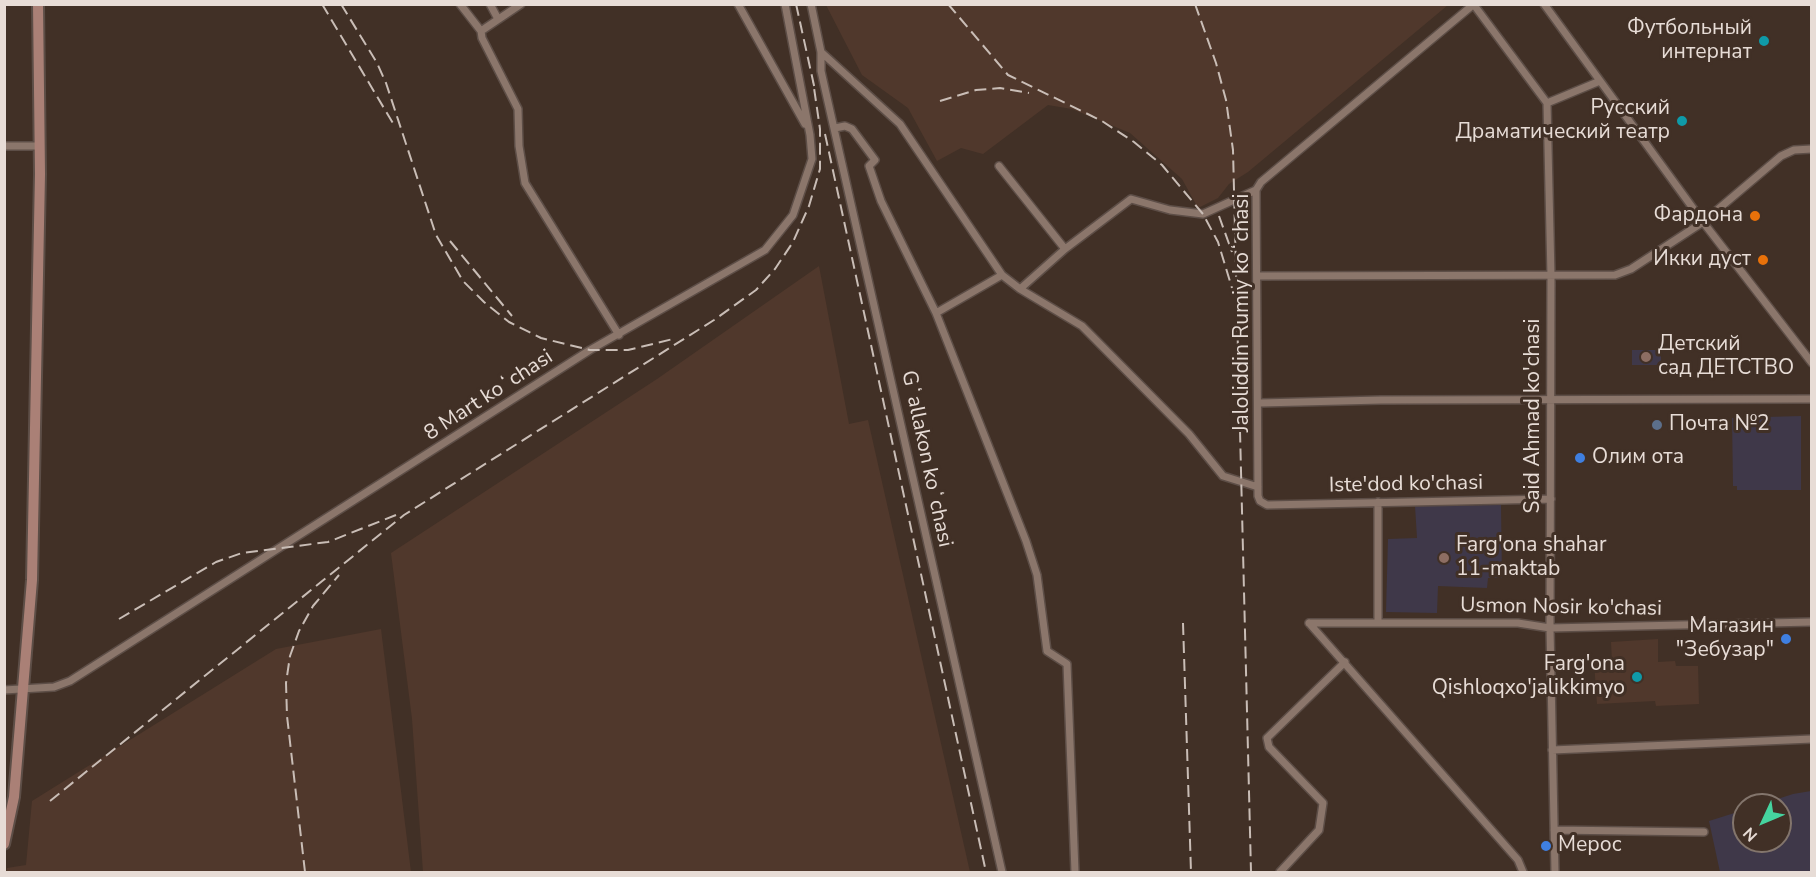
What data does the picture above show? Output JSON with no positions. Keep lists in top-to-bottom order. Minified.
{"streets":{"street":["Jaloliddin Rumiy koʻchasi","8 Mart koʻchasi","Said Ahmad ko'chasi","Gʻallakon koʻchasi","Iste'dod ko'chasi","Usmon Nosir ko'chasi"]},"crossings":[["Jaloliddin Rumiy koʻchasi","Iste'dod ko'chasi"],["Said Ahmad ko'chasi","Iste'dod ko'chasi"],["Said Ahmad ko'chasi","Usmon Nosir ko'chasi"]],"places":["Футбольный интернат","Русский Драматический театр","Фардона","Икки дуст","Детский сад ДЕТСТВО","Почта №2","Олим ота","Farg'ona shahar 11-maktab","Магазин \"Зебузар\"","Farg'ona Qishloqxo'jalikkimyo","Мерос"],"north":"bottom left"}
